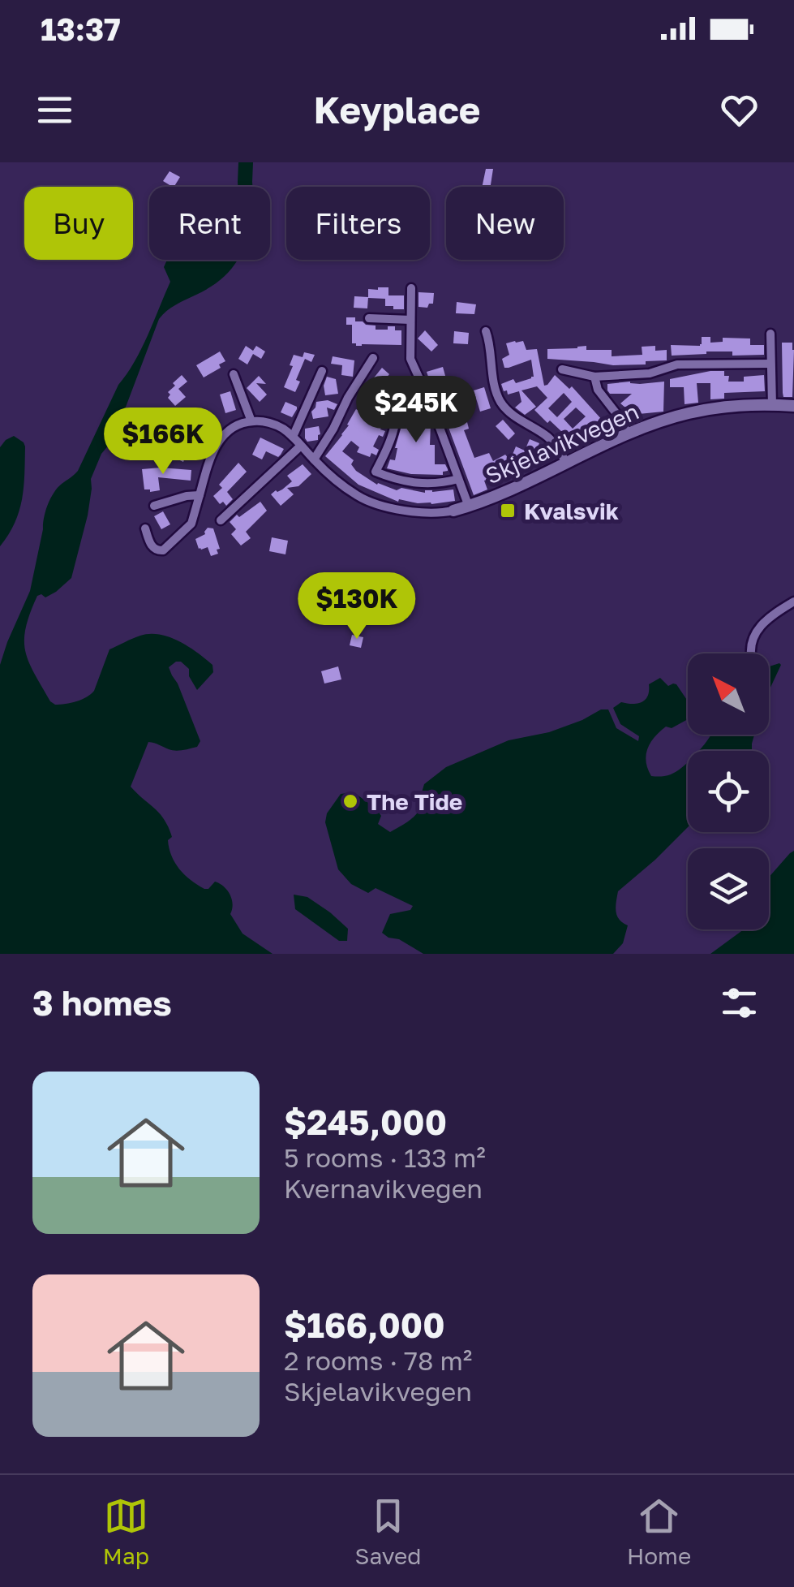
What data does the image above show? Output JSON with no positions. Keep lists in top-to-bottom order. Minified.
{"streets":{"main road":["Skjelavikvegen"]},"places":{"transit":["Kvalsvik"],"other":["The Tide"]},"north":"top left","page":{"status":"13:37","header":"Keyplace","chip":["Buy","Rent","Filters","New"],"price":["$245K","$166K","$130K"],"heading":"3 homes","list":[{"name":"$245,000","note":"5 rooms · 133 m² · Kvernavikvegen"},{"name":"$166,000","note":"2 rooms · 78 m² · Skjelavikvegen"}],"tabs":["Map","Saved","Home"]}}
